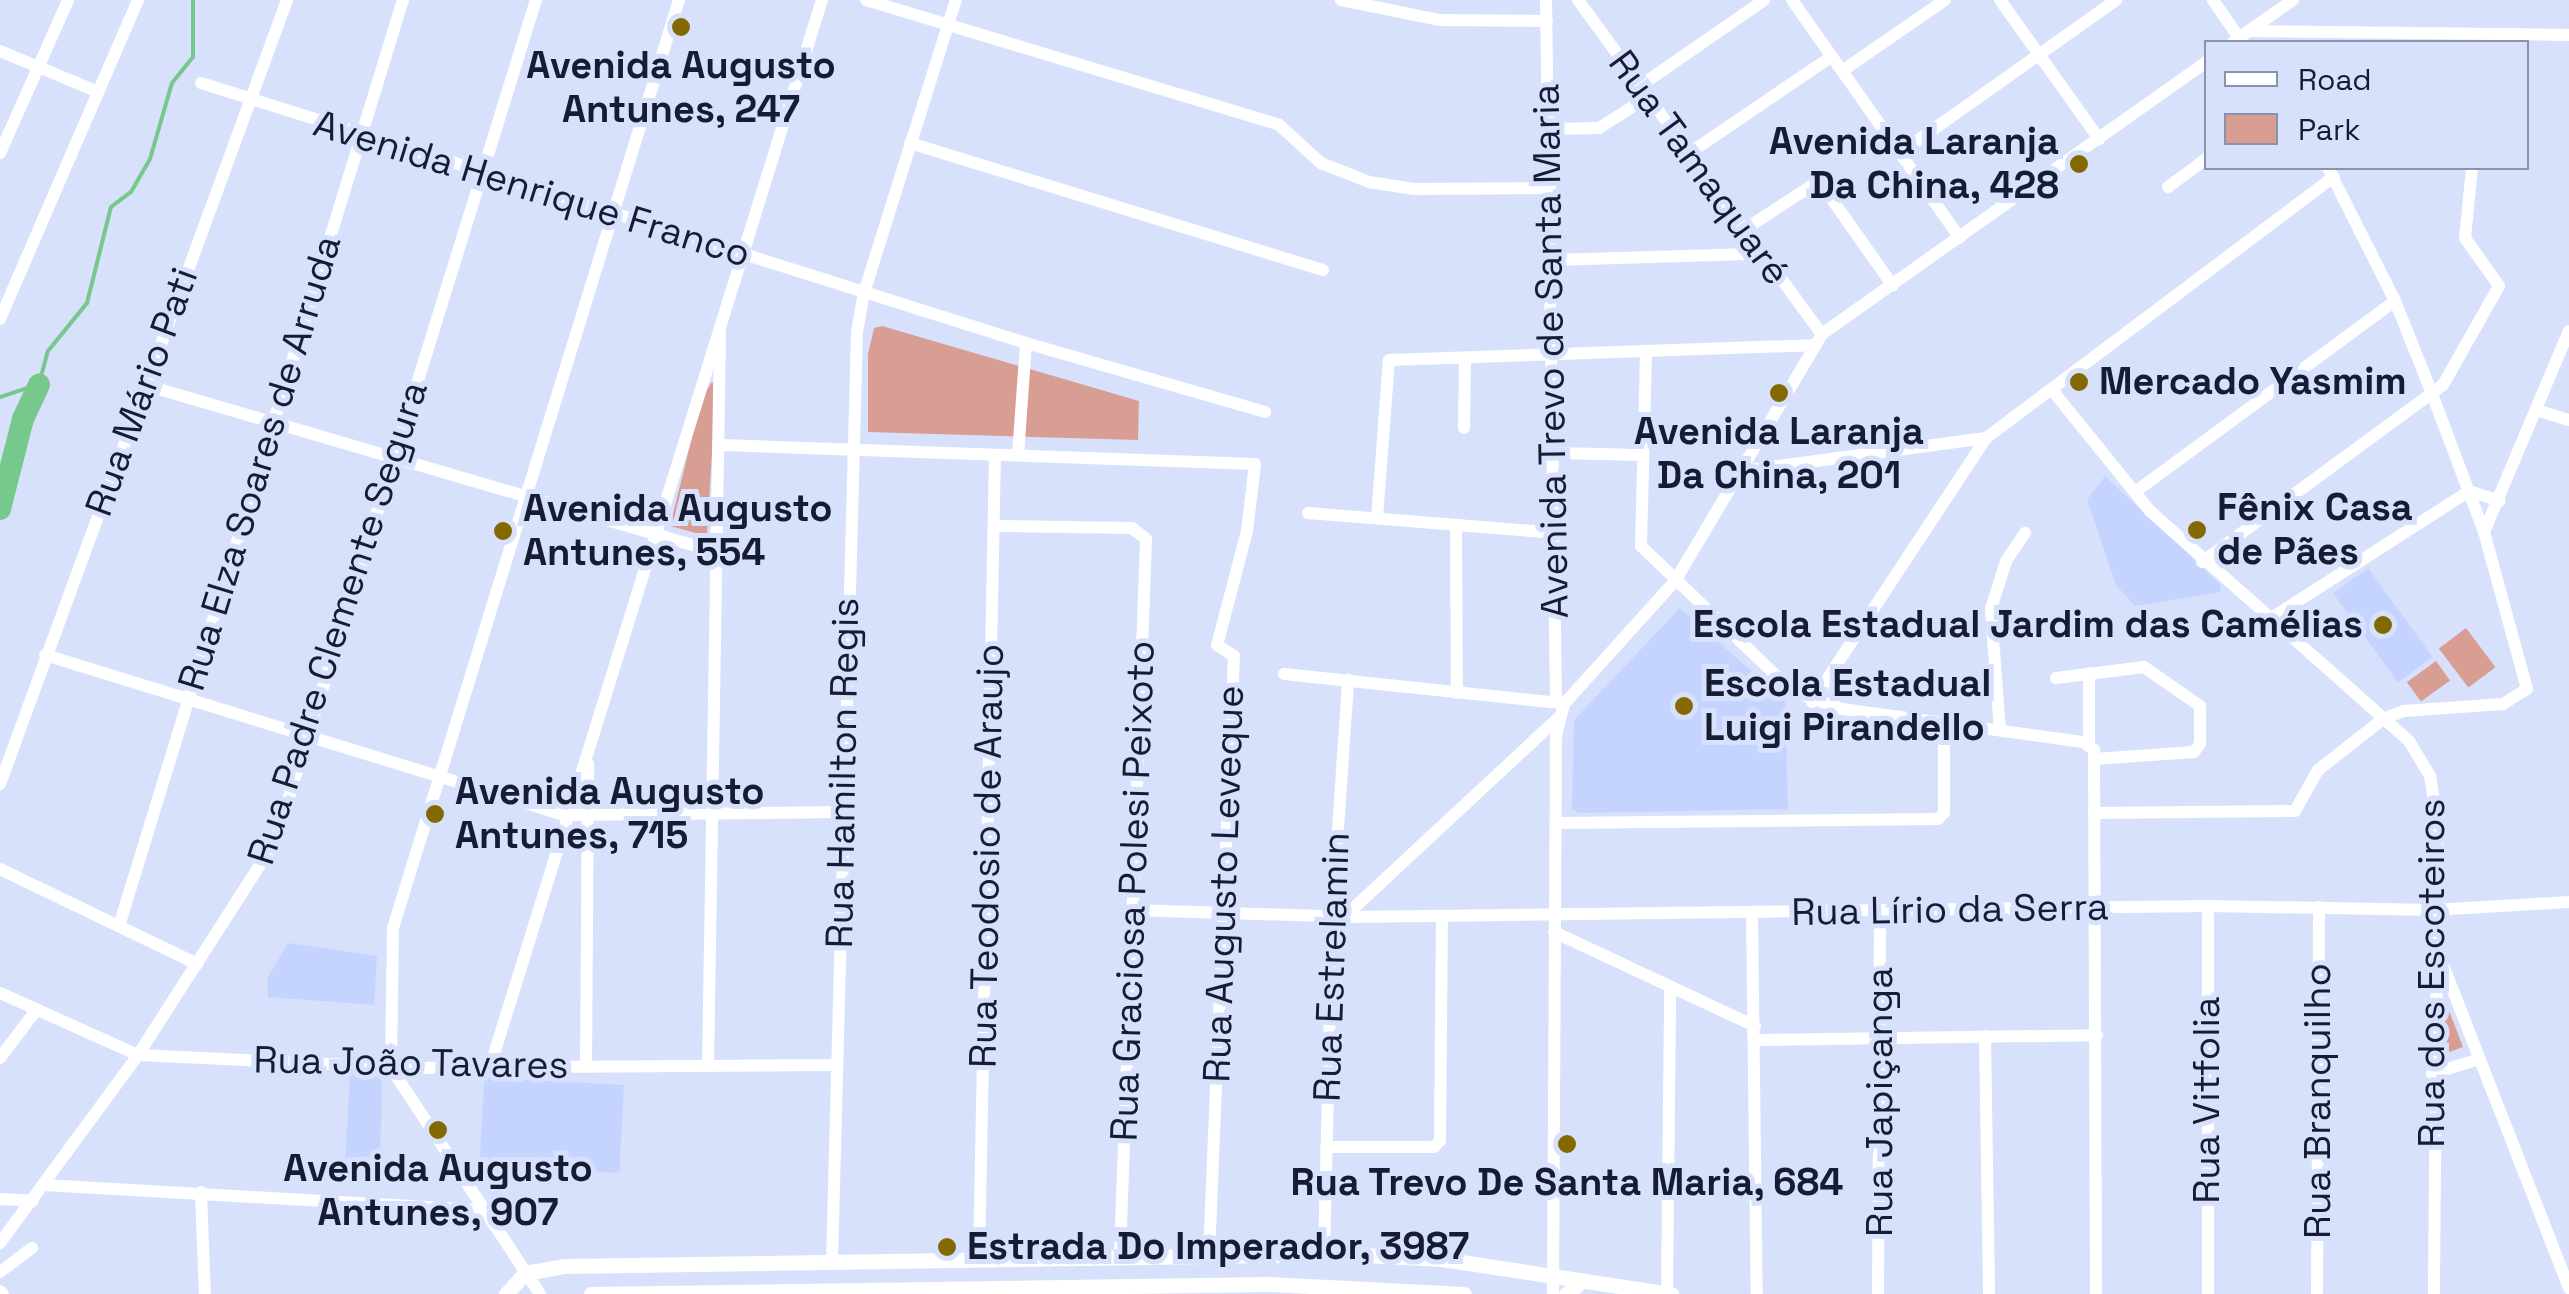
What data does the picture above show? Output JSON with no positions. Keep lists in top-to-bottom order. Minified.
{"streets":{"street":["Rua Tamaquaré","Avenida Henrique Franco","Avenida Trevo de Santa Maria","Rua Mário Pati","Rua Elza Soares de Arruda","Rua Padre Clemente Segura","Rua Hamilton Regis","Rua Teodosio de Araujo","Rua Augusto Leveque","Rua Graciosa Polesi Peixoto","Rua Lírio da Serra","Rua Estrelamin","Rua dos Escoteiros","Rua João Tavares","Rua Vitfolia","Rua Branquilho","Rua Japiçanga"]},"crossings":[["Avenida Henrique Franco","Rua Mário Pati"],["Avenida Henrique Franco","Rua Elza Soares de Arruda"],["Avenida Henrique Franco","Rua Padre Clemente Segura"],["Avenida Henrique Franco","Rua Hamilton Regis"],["Avenida Trevo de Santa Maria","Rua Lírio da Serra"],["Rua Padre Clemente Segura","Rua João Tavares"],["Rua Hamilton Regis","Rua João Tavares"],["Rua Teodosio de Araujo","Rua Graciosa Polesi Peixoto"],["Rua Augusto Leveque","Rua Lírio da Serra"],["Rua Graciosa Polesi Peixoto","Rua Lírio da Serra"],["Rua Lírio da Serra","Rua Estrelamin"],["Rua Lírio da Serra","Rua dos Escoteiros"],["Rua Lírio da Serra","Rua Vitfolia"],["Rua Lírio da Serra","Rua Branquilho"],["Rua Lírio da Serra","Rua Japiçanga"]],"places":["Avenida Augusto Antunes, 247","Avenida Laranja Da China, 428","Mercado Yasmim","Avenida Laranja Da China, 201","Fênix Casa de Pães","Avenida Augusto Antunes, 554","Escola Estadual Jardim das Camélias","Escola Estadual Luigi Pirandello","Avenida Augusto Antunes, 715","Avenida Augusto Antunes, 907","Rua Trevo De Santa Maria, 684","Estrada Do Imperador, 3987"],"legend":["Road","Park"]}
